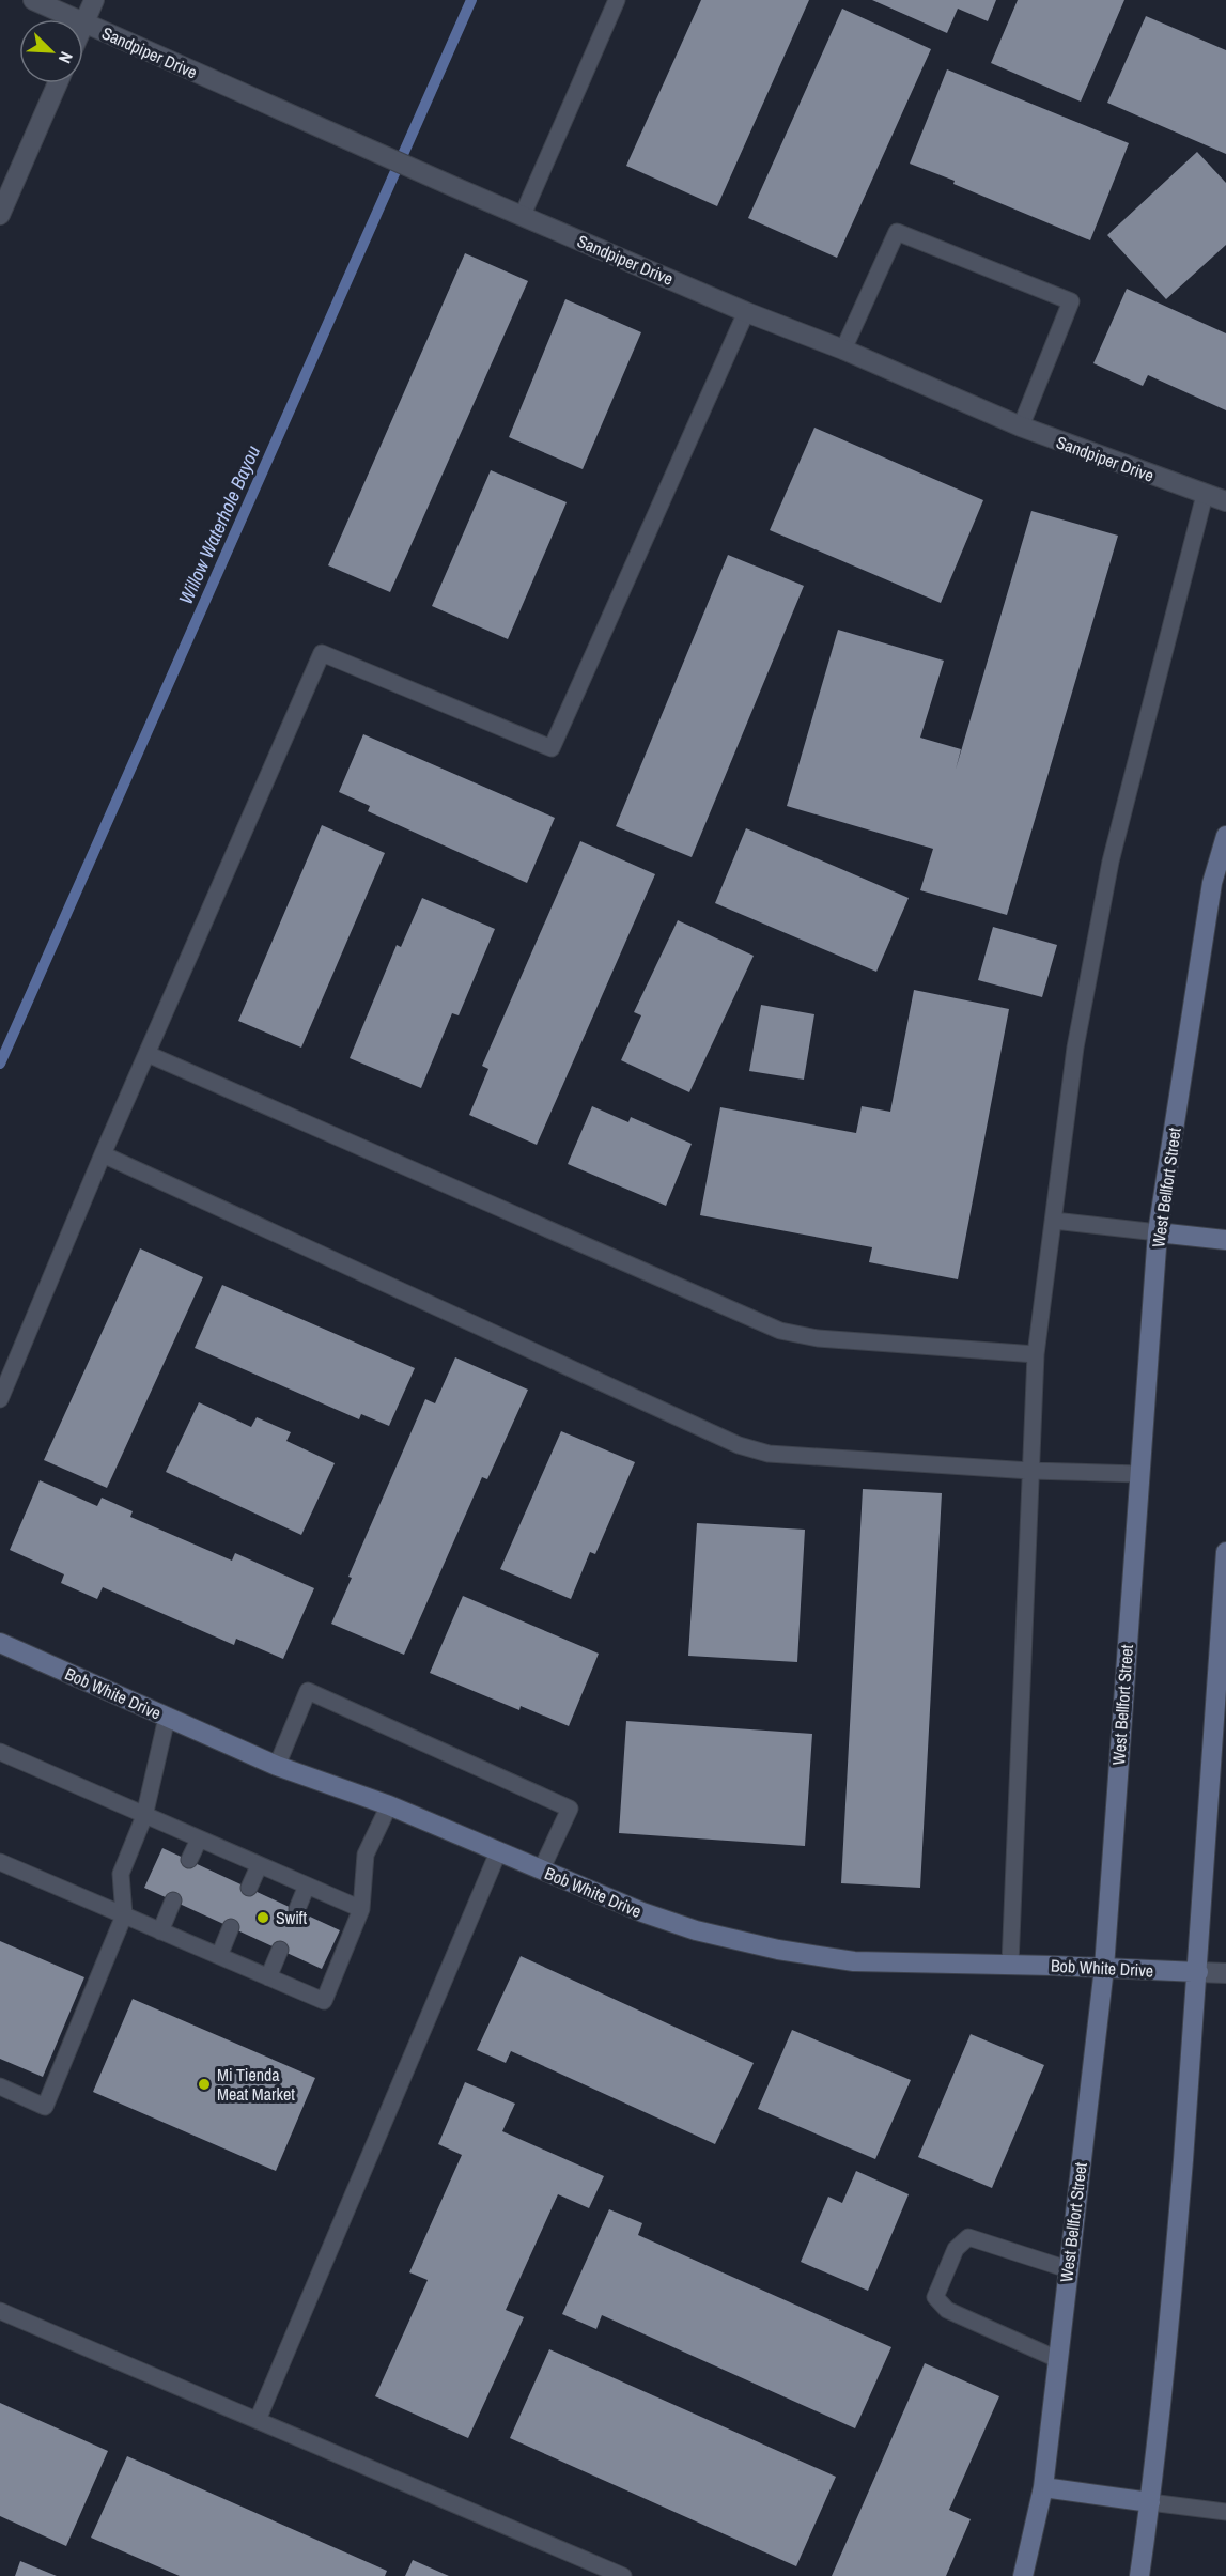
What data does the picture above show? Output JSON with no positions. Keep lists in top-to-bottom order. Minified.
{"streets":{"main road":["West Bellfort Street","Bob White Drive"],"street":["Sandpiper Drive"]},"crossings":[["West Bellfort Street","Bob White Drive"]],"water":["Willow Waterhole Bayou"],"places":["Swift","Mi Tienda Meat Market"],"north":"bottom right"}
